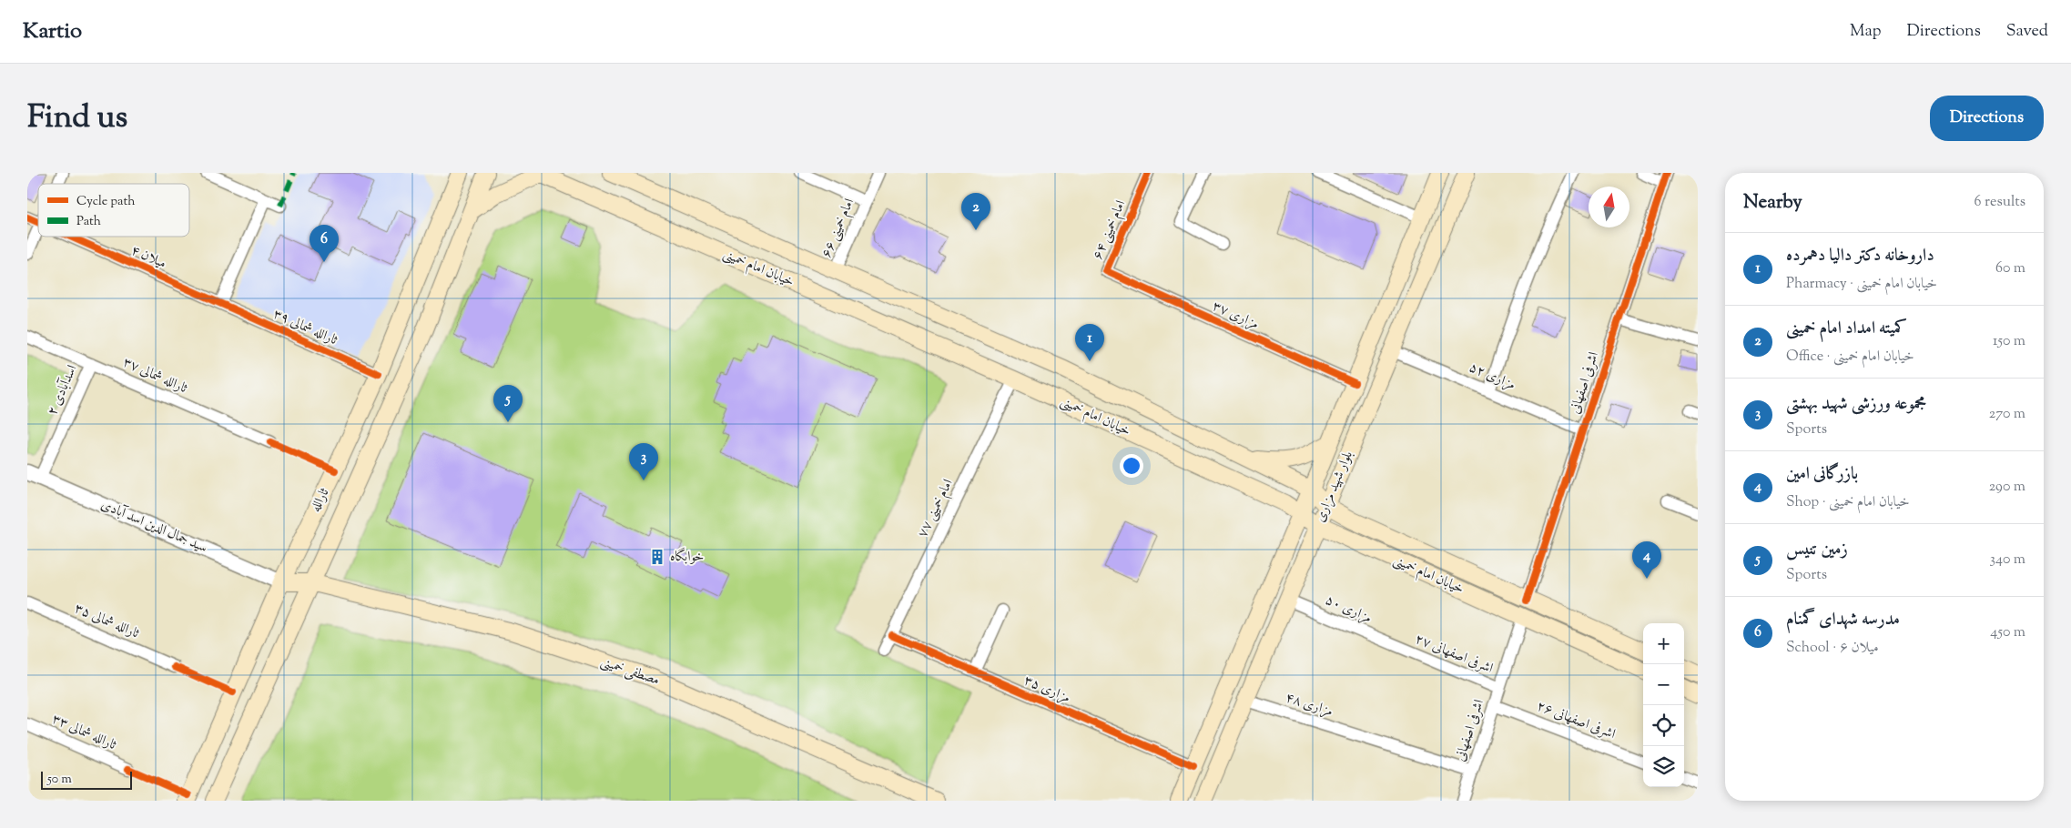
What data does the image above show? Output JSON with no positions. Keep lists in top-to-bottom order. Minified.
{"streets":{"main road":["خیابان امام خمینی","بلوار شهید مزاری","ثارالله","مصطفی خمینی"],"street":["امام خمینی ۶۶","امام خمینی ۶۴","میلان ۴","مزاری ۳۷","ثارالله شمالی ۳۹","ثارالله شمالی ۳۷","مزاری ۵۲","اشرفی اصفهانی","اسدآبادی ۲","امام خمینی ۷۷","سید جمال الدین اسد آبادی","مزاری ۵۰","ثارالله شمالی ۳۵","اشرفی اصفهانی ۲۷","مزاری ۳۵","مزاری ۴۸","اشرفی اصفهانی ۲۶","ثارالله شمالی ۳۳"]},"crossings":[["امام خمینی ۶۶","خیابان امام خمینی"],["امام خمینی ۶۴","مزاری ۳۷"],["میلان ۴","ثارالله شمالی ۳۹"],["خیابان امام خمینی","اشرفی اصفهانی"],["خیابان امام خمینی","بلوار شهید مزاری"],["خیابان امام خمینی","امام خمینی ۷۷"],["مزاری ۳۷","بلوار شهید مزاری"],["ثارالله شمالی ۳۹","ثارالله"],["ثارالله شمالی ۳۷","اسدآبادی ۲"],["مزاری ۵۲","اشرفی اصفهانی"],["مزاری ۵۲","بلوار شهید مزاری"],["اشرفی اصفهانی","اشرفی اصفهانی ۲۷"],["اشرفی اصفهانی","مزاری ۴۸"],["اشرفی اصفهانی","اشرفی اصفهانی ۲۶"],["اسدآبادی ۲","سید جمال الدین اسد آبادی"],["بلوار شهید مزاری","مزاری ۵۰"],["بلوار شهید مزاری","مزاری ۳۵"],["بلوار شهید مزاری","مزاری ۴۸"],["ثارالله","سید جمال الدین اسد آبادی"],["ثارالله","مصطفی خمینی"],["امام خمینی ۷۷","مزاری ۳۵"],["سید جمال الدین اسد آبادی","مصطفی خمینی"],["مزاری ۵۰","اشرفی اصفهانی ۲۷"]],"places":{"building":["خوابگاه"]},"legend":["Cycle path","Path"],"scale_bar":"50 m","north":"top","page":{"header":"Kartio","nav":["Map","Directions","Saved"],"title":"Find us","buttons":"Directions","heading":["Nearby","6 results"],"pins":["2","6","1","5","3","4"],"list":[{"mark":"1","name":"داروخانه دکتر دالیا دهمرده","note":"Pharmacy · خیابان امام خمینی","value":"60 m"},{"mark":"2","name":"کمیته امداد امام خمینی","note":"Office · خیابان امام خمینی","value":"150 m"},{"mark":"3","name":"مجموعه ورزشی شهید بهشتی","note":"Sports","value":"270 m"},{"mark":"4","name":"بازرگانی امین","note":"Shop · خیابان امام خمینی","value":"290 m"},{"mark":"5","name":"زمین تنیس","note":"Sports","value":"340 m"},{"mark":"6","name":"مدرسه شهدای گمنام","note":"School · میلان ۶","value":"450 m"}],"map_buttons":["+","−"],"scale":"50 m"}}
